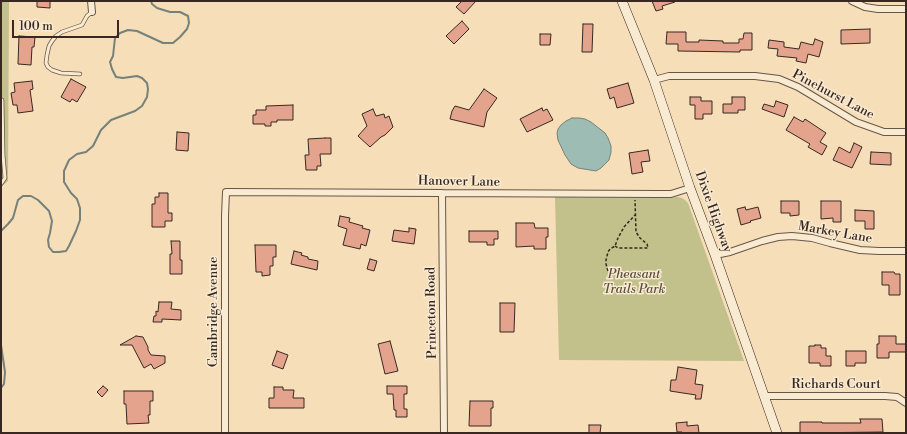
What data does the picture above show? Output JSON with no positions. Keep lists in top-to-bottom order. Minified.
{"streets":{"main road":["Dixie Highway"],"street":["Pinehurst Lane","Hanover Lane","Markey Lane","Cambridge Avenue","Princeton Road","Richards Court"]},"crossings":[["Pinehurst Lane","Dixie Highway"],["Hanover Lane","Dixie Highway"],["Hanover Lane","Cambridge Avenue"],["Hanover Lane","Princeton Road"],["Dixie Highway","Markey Lane"],["Dixie Highway","Richards Court"]],"parks":["Pheasant Trails Park"],"scale_bar":"100 m"}
